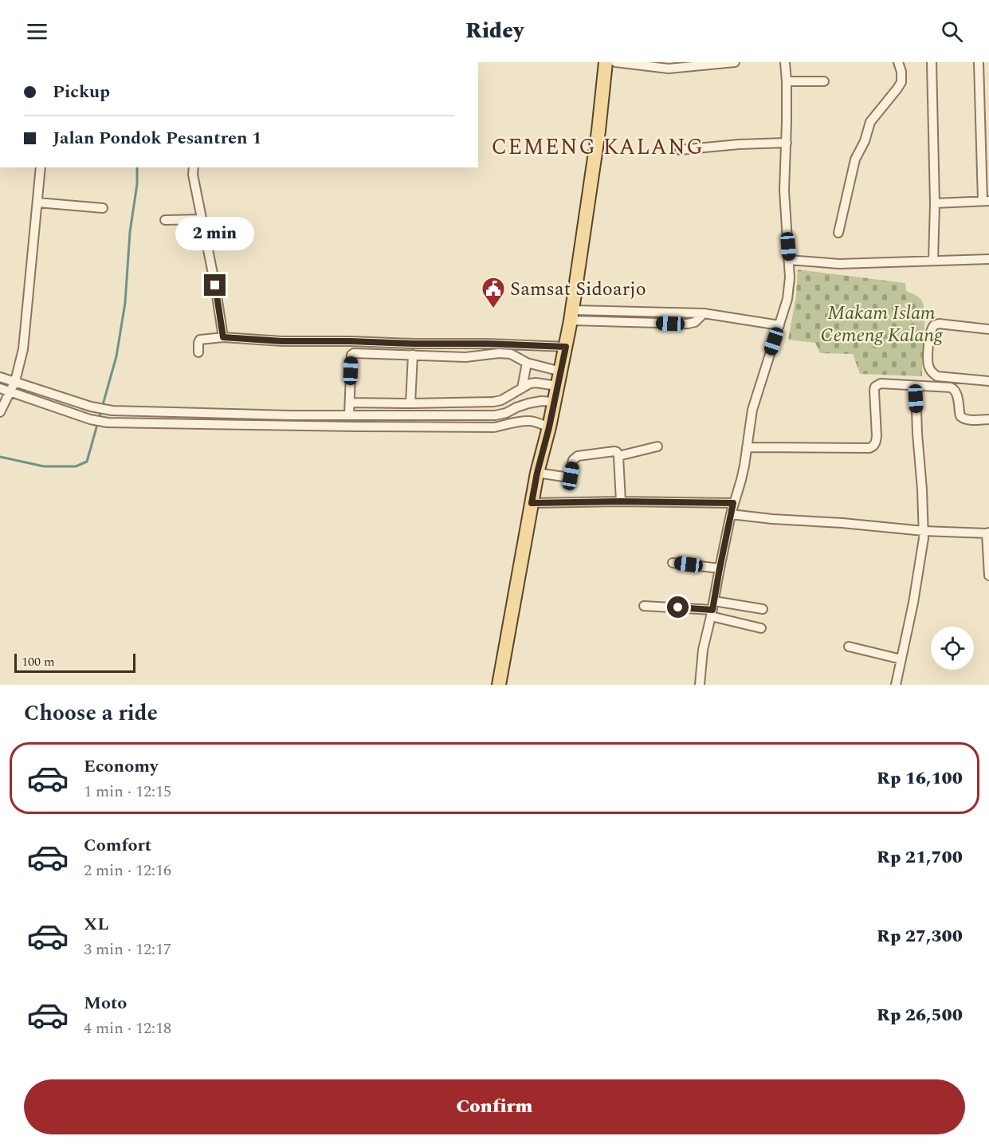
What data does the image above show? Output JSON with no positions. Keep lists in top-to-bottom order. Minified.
{"districts":["CEMENG KALANG"],"parks":["Makam Islam Cemeng Kalang"],"places":{"public building":["Samsat Sidoarjo"]},"scale_bar":"100 m","page":{"header":"Ridey","banner":["Pickup","Jalan Pondok Pesantren 1"],"bubble":"2 min","scale":"100 m","heading":"Choose a ride","list":[{"name":"Economy","note":"1 min · 12:15","value":"Rp 16,100"},{"name":"Comfort","note":"2 min · 12:16","value":"Rp 21,700"},{"name":"XL","note":"3 min · 12:17","value":"Rp 27,300"},{"name":"Moto","note":"4 min · 12:18","value":"Rp 26,500"}],"buttons":"Confirm"}}
